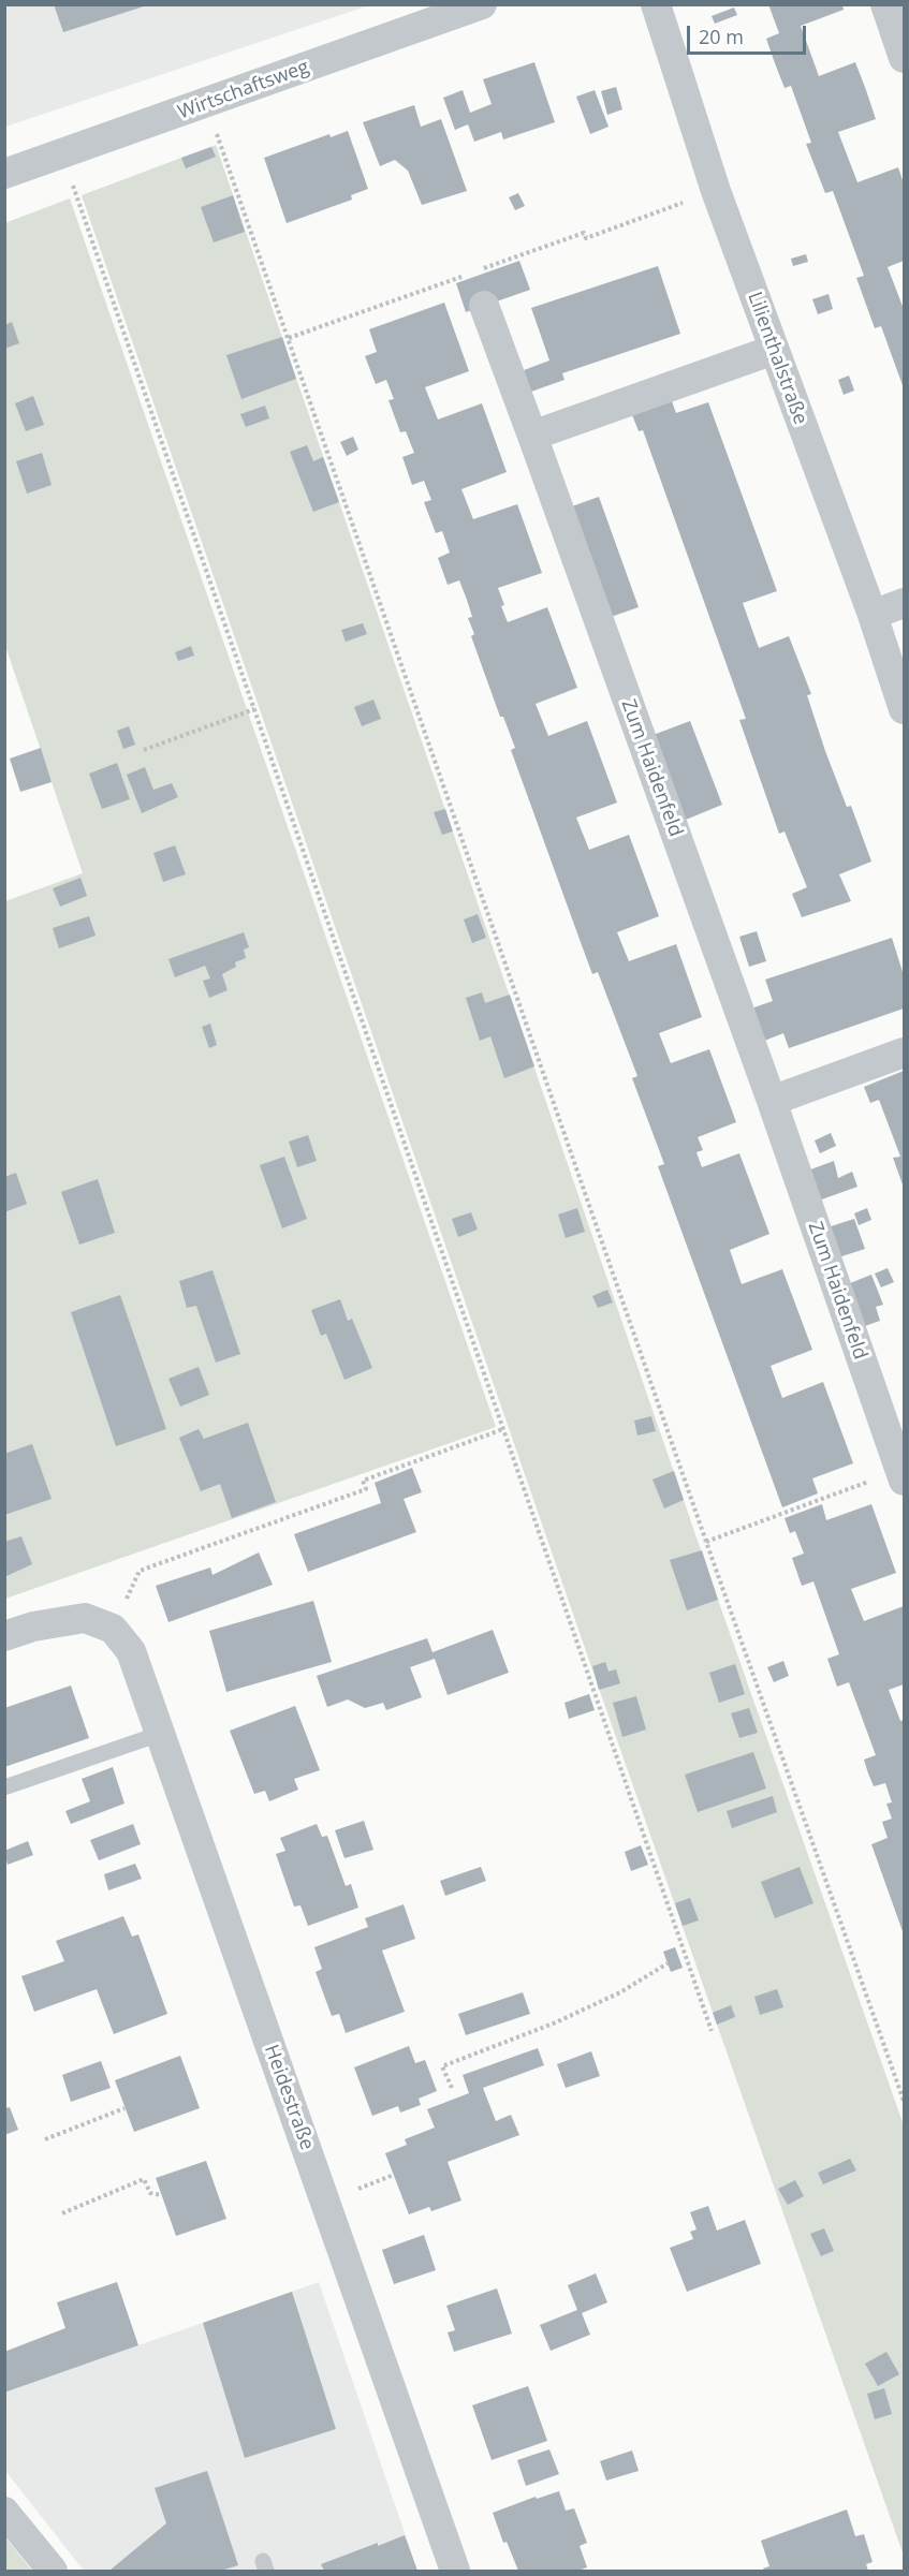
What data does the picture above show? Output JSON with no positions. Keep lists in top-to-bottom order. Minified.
{"streets":{"street":["Wirtschaftsweg","Lilienthalstraße","Zum Haidenfeld","Heidestraße"]},"scale_bar":"20 m"}
